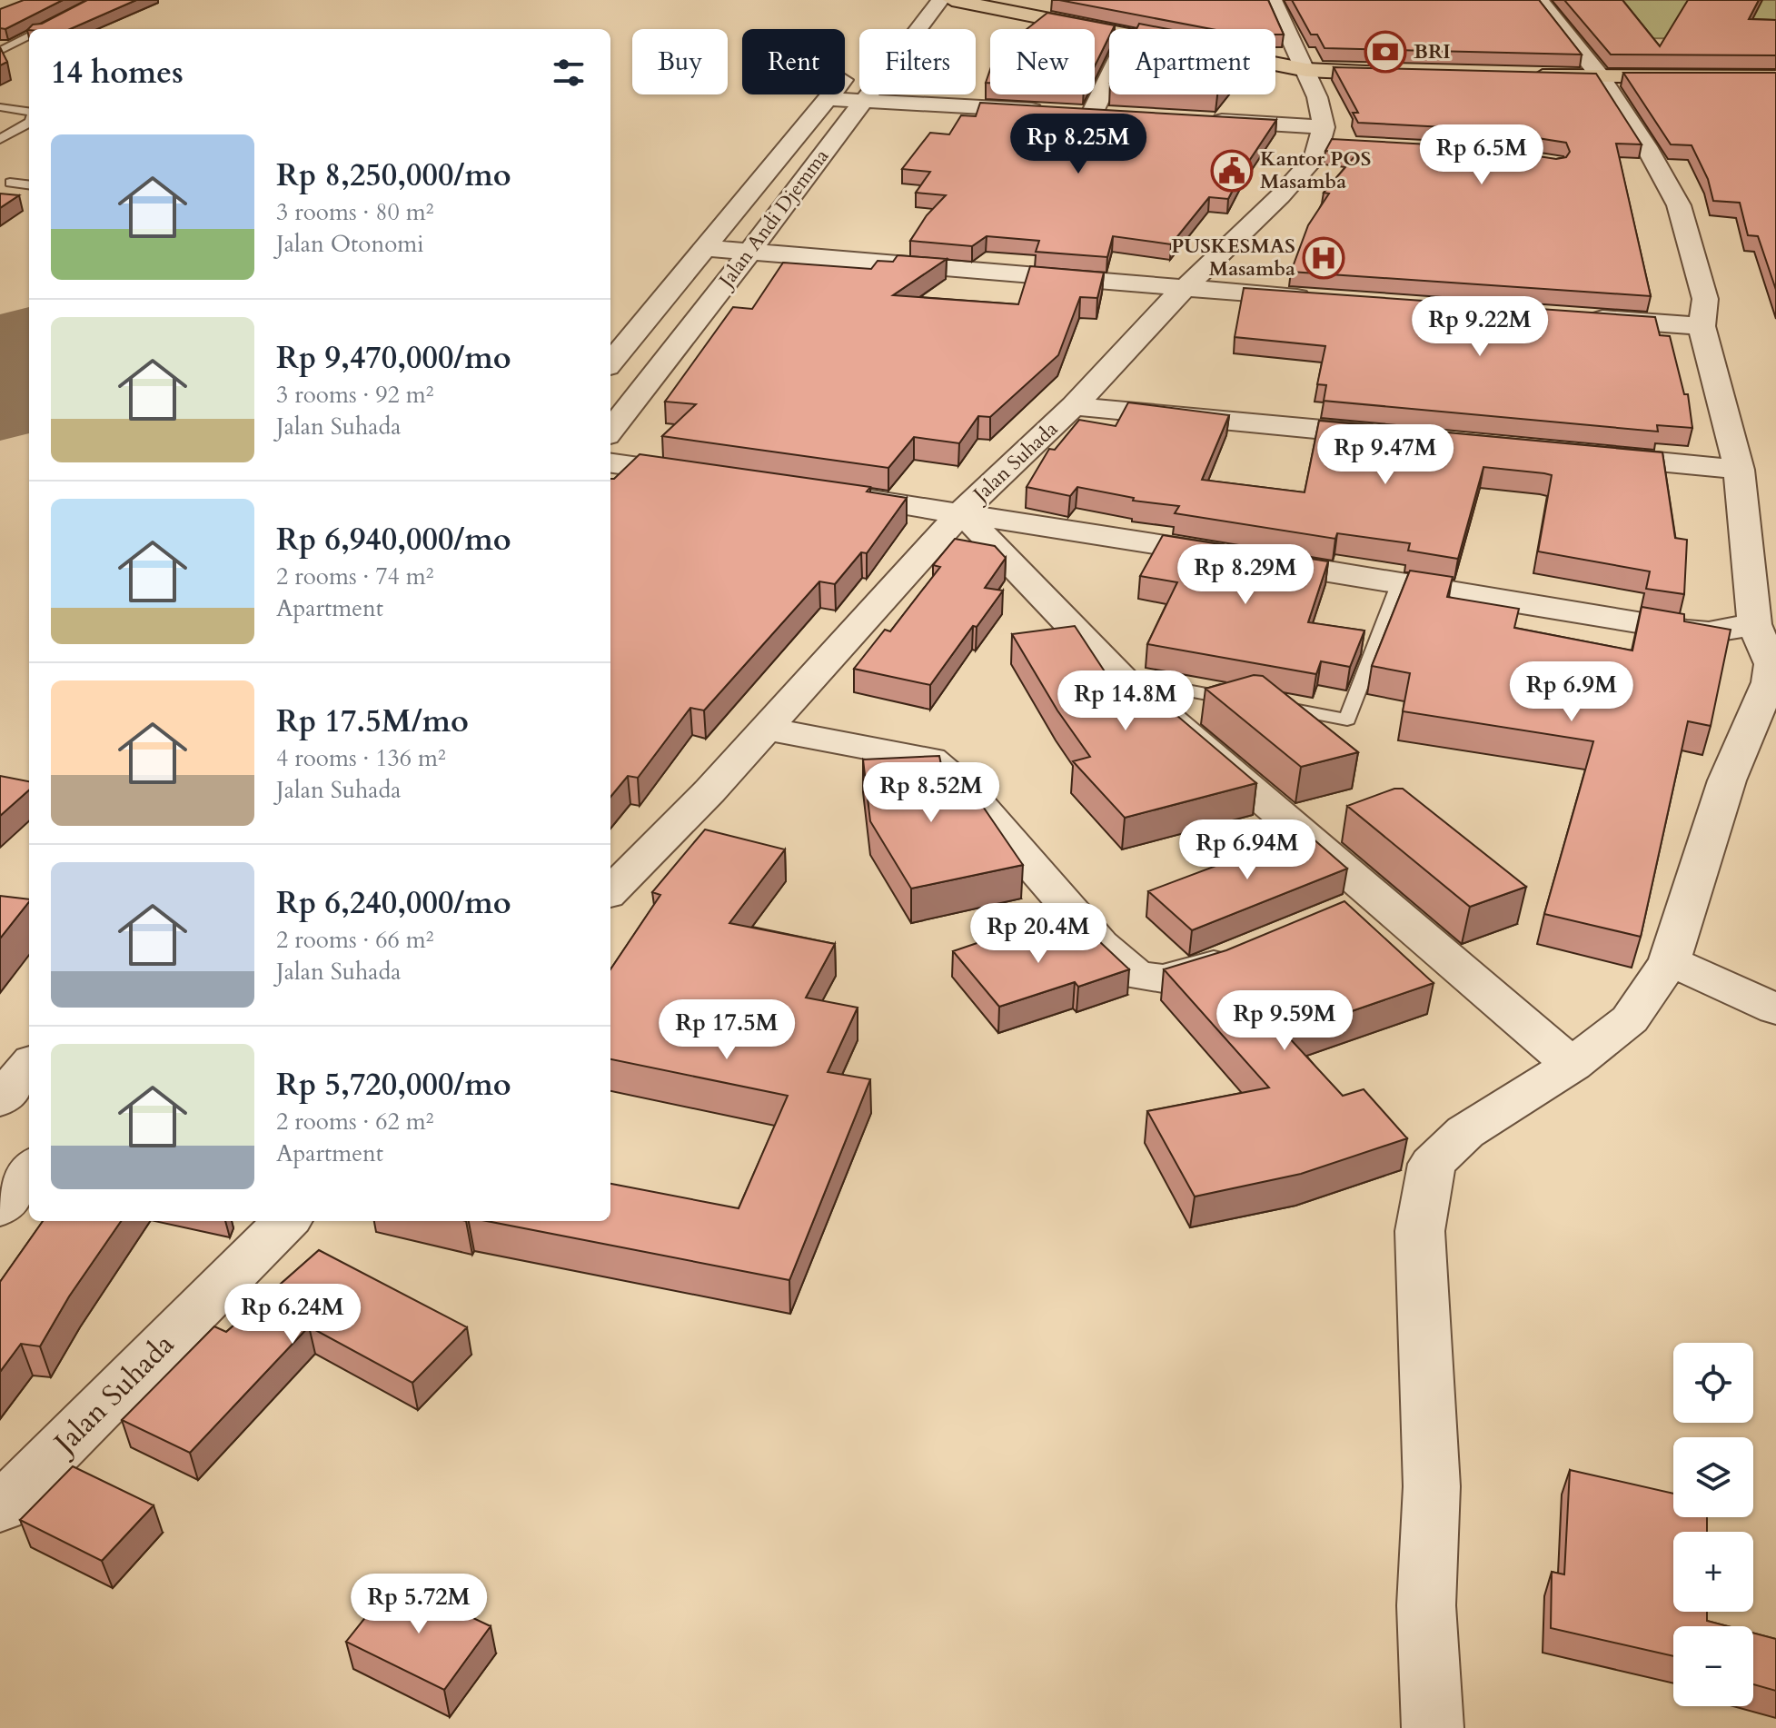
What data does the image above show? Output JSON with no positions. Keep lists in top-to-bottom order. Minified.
{"streets":{"street":["Jalan Andi Djemma","Jalan Suhada"]},"places":{"bank":["BRI"],"public building":["Kantor POS Masamba"],"hospital":["PUSKESMAS Masamba"]},"page":{"chip":["Buy","Rent","Filters","New","Apartment"],"heading":"14 homes","price":["Rp 8.25M","Rp 6.5M","Rp 9.22M","Rp 9.47M","Rp 8.29M","Rp 6.9M","Rp 14.8M","Rp 8.52M","Rp 6.94M","Rp 20.4M","Rp 9.59M","Rp 17.5M","Rp 6.24M","Rp 5.72M"],"list":[{"name":"Rp 8,250,000/mo","note":"3 rooms · 80 m² · Jalan Otonomi"},{"name":"Rp 9,470,000/mo","note":"3 rooms · 92 m² · Jalan Suhada"},{"name":"Rp 6,940,000/mo","note":"2 rooms · 74 m² · Apartment"},{"name":"Rp 17.5M/mo","note":"4 rooms · 136 m² · Jalan Suhada"},{"name":"Rp 6,240,000/mo","note":"2 rooms · 66 m² · Jalan Suhada"},{"name":"Rp 5,720,000/mo","note":"2 rooms · 62 m² · Apartment"}],"map_buttons":["+","−"]}}
